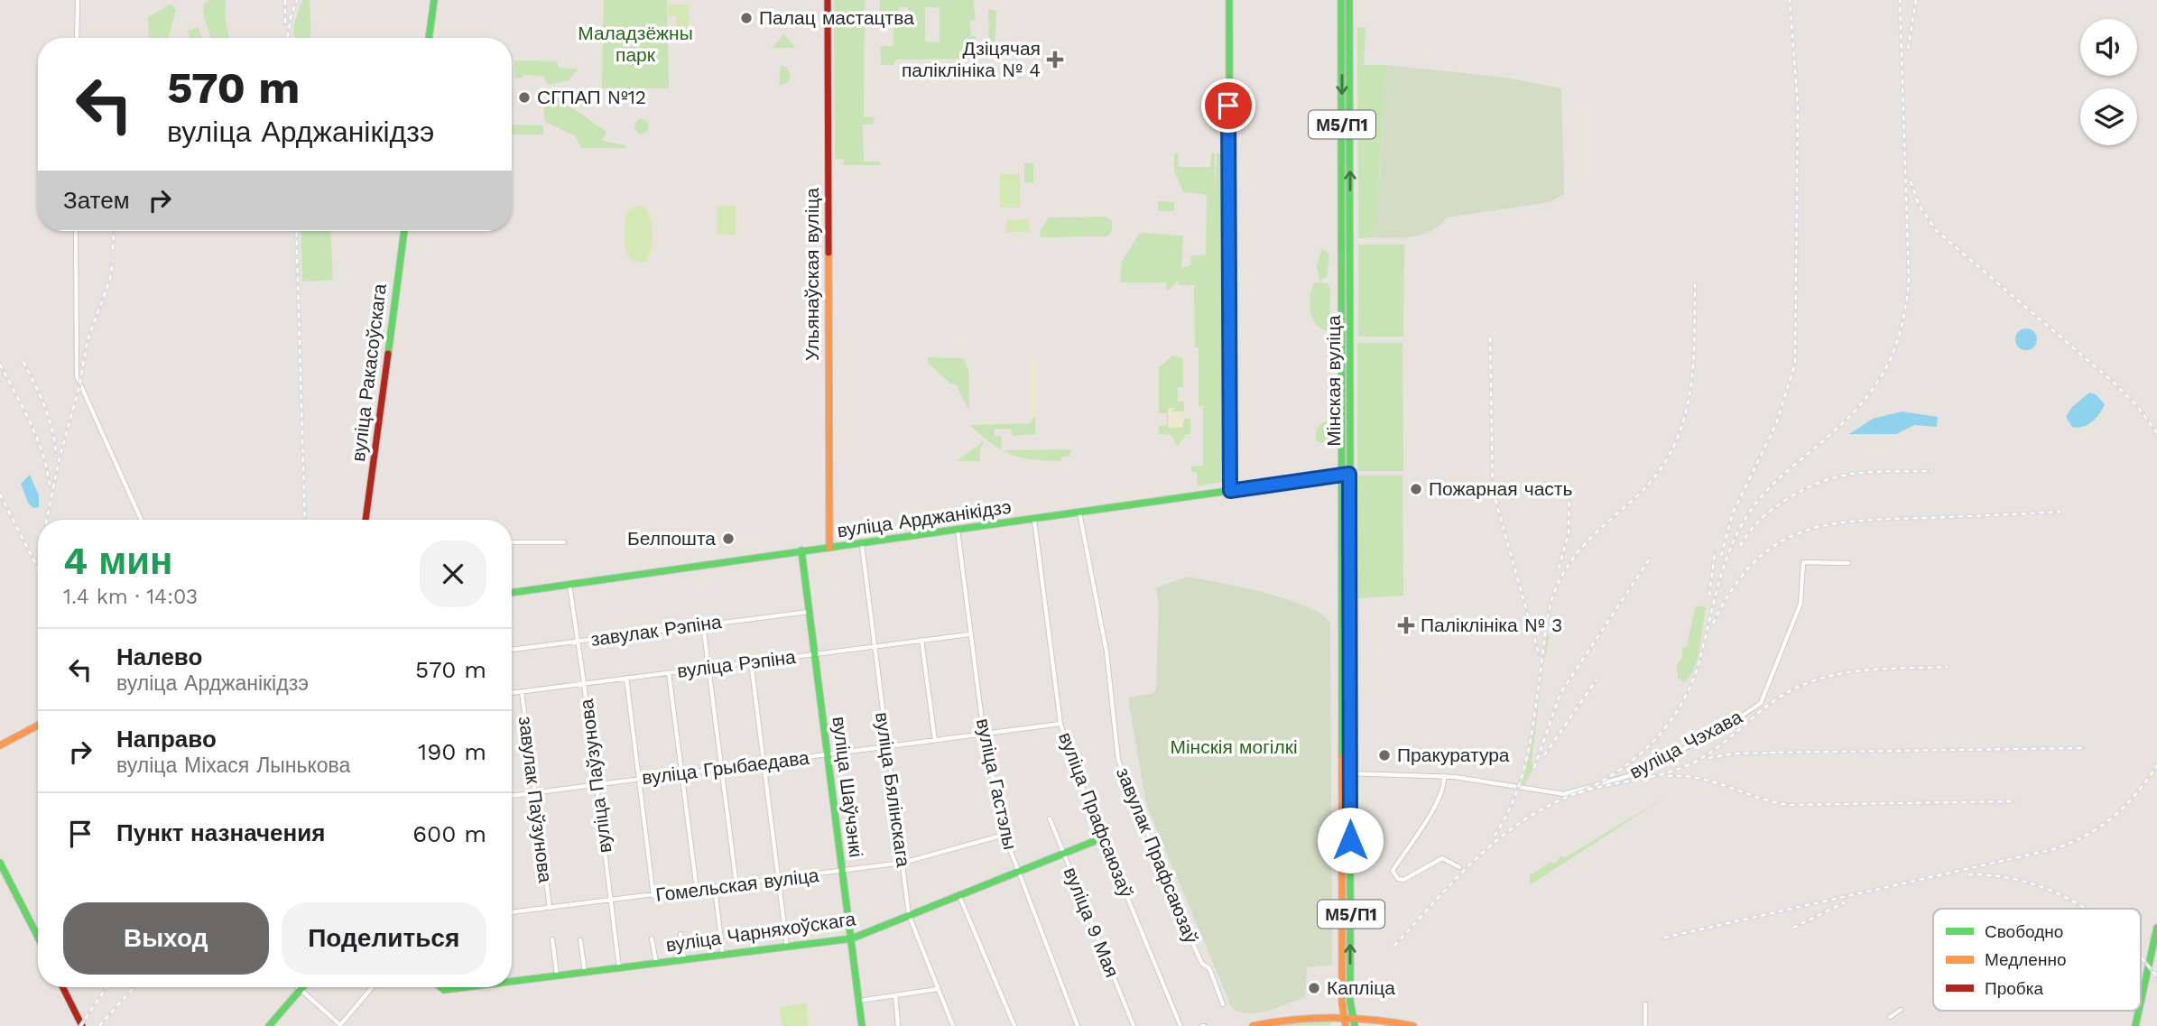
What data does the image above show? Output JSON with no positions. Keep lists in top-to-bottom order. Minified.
{"streets":{"main road":["М5/П1","Ульянаўская вуліца","вуліца Ракасоўскага","Мінская вуліца","вуліца Арджанікідзэ","вуліца Шаўчэнкі","вуліца Чарняхоўскага"],"street":["завулак Рэпіна","вуліца Рэпіна","вуліца Чэхава","вуліца Грыбаедава","вуліца Паўзунова","вуліца Гастэлы","вуліца Бялінскага","завулак Паўзунова","вуліца Прафсаюзаў","завулак Прафсаюзаў","Гомельская вуліца","вуліца 9 Мая"]},"crossings":[["Ульянаўская вуліца","вуліца Арджанікідзэ"],["Мінская вуліца","вуліца Арджанікідзэ"],["Мінская вуліца","вуліца Чэхава"],["вуліца Арджанікідзэ","вуліца Паўзунова"],["вуліца Арджанікідзэ","вуліца Гастэлы"],["вуліца Арджанікідзэ","вуліца Шаўчэнкі"],["вуліца Арджанікідзэ","вуліца Бялінскага"],["вуліца Арджанікідзэ","вуліца Прафсаюзаў"],["вуліца Арджанікідзэ","завулак Прафсаюзаў"],["завулак Рэпіна","вуліца Паўзунова"],["завулак Рэпіна","вуліца Шаўчэнкі"],["вуліца Рэпіна","вуліца Паўзунова"],["вуліца Рэпіна","вуліца Гастэлы"],["вуліца Рэпіна","вуліца Шаўчэнкі"],["вуліца Рэпіна","вуліца Бялінскага"],["вуліца Рэпіна","завулак Паўзунова"],["вуліца Грыбаедава","вуліца Паўзунова"],["вуліца Грыбаедава","вуліца Гастэлы"],["вуліца Грыбаедава","вуліца Шаўчэнкі"],["вуліца Грыбаедава","вуліца Бялінскага"],["вуліца Грыбаедава","завулак Паўзунова"],["вуліца Грыбаедава","вуліца Прафсаюзаў"],["вуліца Паўзунова","Гомельская вуліца"],["вуліца Паўзунова","вуліца Чарняхоўскага"],["вуліца Гастэлы","Гомельская вуліца"],["вуліца Гастэлы","вуліца Чарняхоўскага"],["вуліца Шаўчэнкі","Гомельская вуліца"],["вуліца Шаўчэнкі","вуліца Чарняхоўскага"],["вуліца Бялінскага","Гомельская вуліца"],["вуліца Бялінскага","вуліца Чарняхоўскага"],["завулак Паўзунова","Гомельская вуліца"],["вуліца Прафсаюзаў","вуліца Чарняхоўскага"],["вуліца 9 Мая","вуліца Чарняхоўскага"]],"parks":["Маладзёжны парк","Мінскія могілкі"],"places":{"other":["Палац мастацтва","СГПАП №12","Пожарная часть","Белпошта","Пракуратура","Капліца"],"health":["Дзіцячая паліклініка № 4","Паліклініка № 3"]},"legend":["Свободно","Медленно","Пробка"],"page":{"turn":["570 m","вуліца Арджанікідзэ"],"then":"Затем","heading":["4 мин","1.4 km · 14:03"],"list":[{"name":"Налево","note":"вуліца Арджанікідзэ","value":"570 m"},{"name":"Направо","note":"вуліца Міхася Лынькова","value":"190 m"},{"name":"Пункт назначения","value":"600 m"}],"buttons":["Выход","Поделиться"]}}
